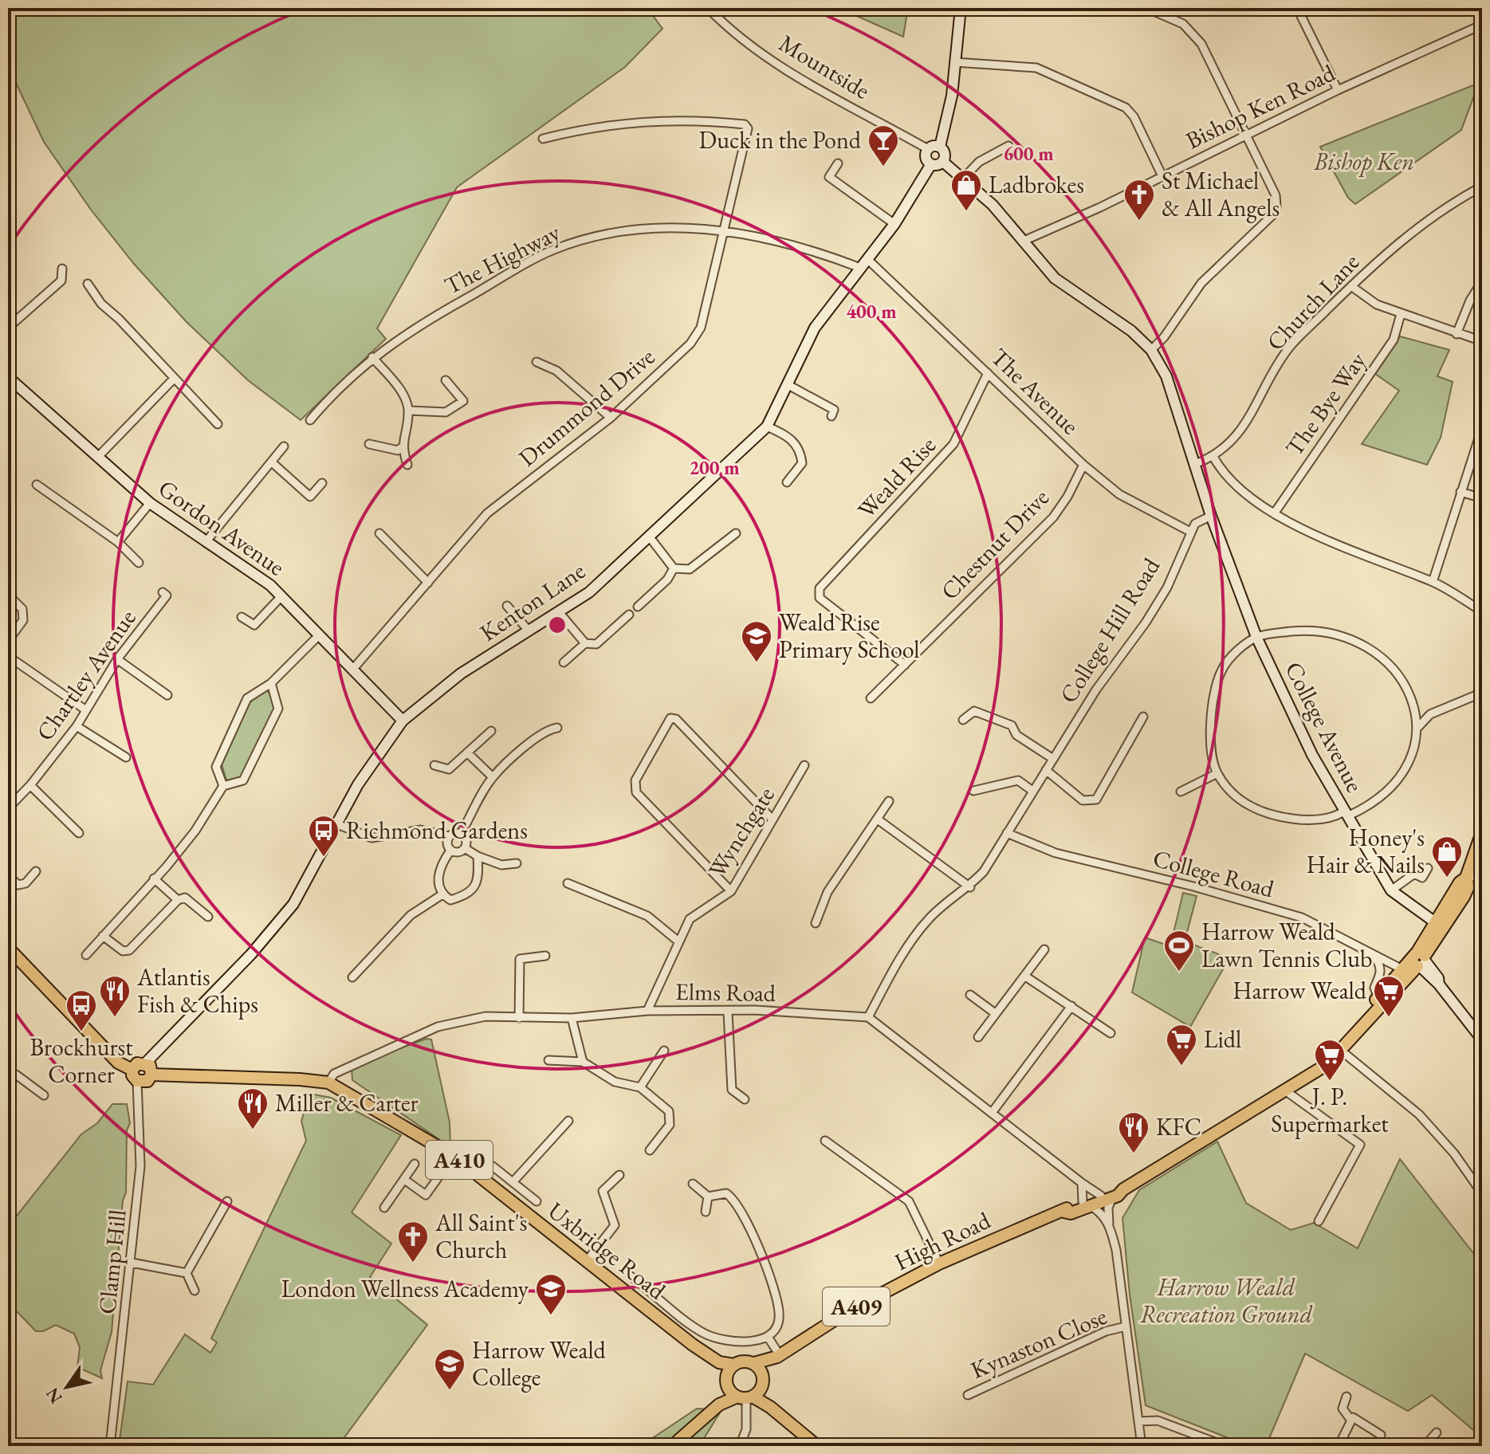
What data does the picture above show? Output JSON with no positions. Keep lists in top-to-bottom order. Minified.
{"streets":{"main road":["A410","High Road","Uxbridge Road","A409"],"street":["Mountside","Bishop Ken Road","The Highway","Church Lane","The Avenue","The Bye Way","Drummond Drive","Weald Rise","Gordon Avenue","Chestnut Drive","Kenton Lane","College Hill Road","Chartley Avenue","College Avenue","Wynchgate","College Road","Elms Road","Clamp Hill","Kynaston Close"]},"crossings":[["Mountside","Kenton Lane"],["The Highway","Drummond Drive"],["The Highway","Kenton Lane"],["The Avenue","Weald Rise"],["The Avenue","Chestnut Drive"],["The Avenue","Kenton Lane"],["The Avenue","College Hill Road"],["Drummond Drive","Gordon Avenue"],["Weald Rise","Chestnut Drive"],["Gordon Avenue","Kenton Lane"],["Kenton Lane","Uxbridge Road"],["Kenton Lane","Clamp Hill"],["College Hill Road","College Avenue"],["College Hill Road","College Road"],["College Hill Road","Elms Road"],["College Avenue","High Road"],["Wynchgate","Elms Road"],["College Road","High Road"],["Elms Road","Uxbridge Road"],["High Road","Uxbridge Road"],["Uxbridge Road","Clamp Hill"]],"parks":["Bishop Ken","Harrow Weald Recreation Ground"],"places":{"bar":["Duck in the Pond"],"shop":["Ladbrokes","Honey's Hair & Nails"],"church":["St Michael & All Angels","All Saint's Church"],"school or university":["Weald Rise Primary School","London Wellness Academy","Harrow Weald College"],"bus stop":["Richmond Gardens","Brockhurst Corner"],"sports":["Harrow Weald Lawn Tennis Club"],"restaurant":["Atlantis Fish & Chips","Miller & Carter","KFC"],"supermarket":["Harrow Weald","Lidl","J. P. Supermarket"]},"north":"bottom left","rings":["600 m","400 m","200 m"]}
